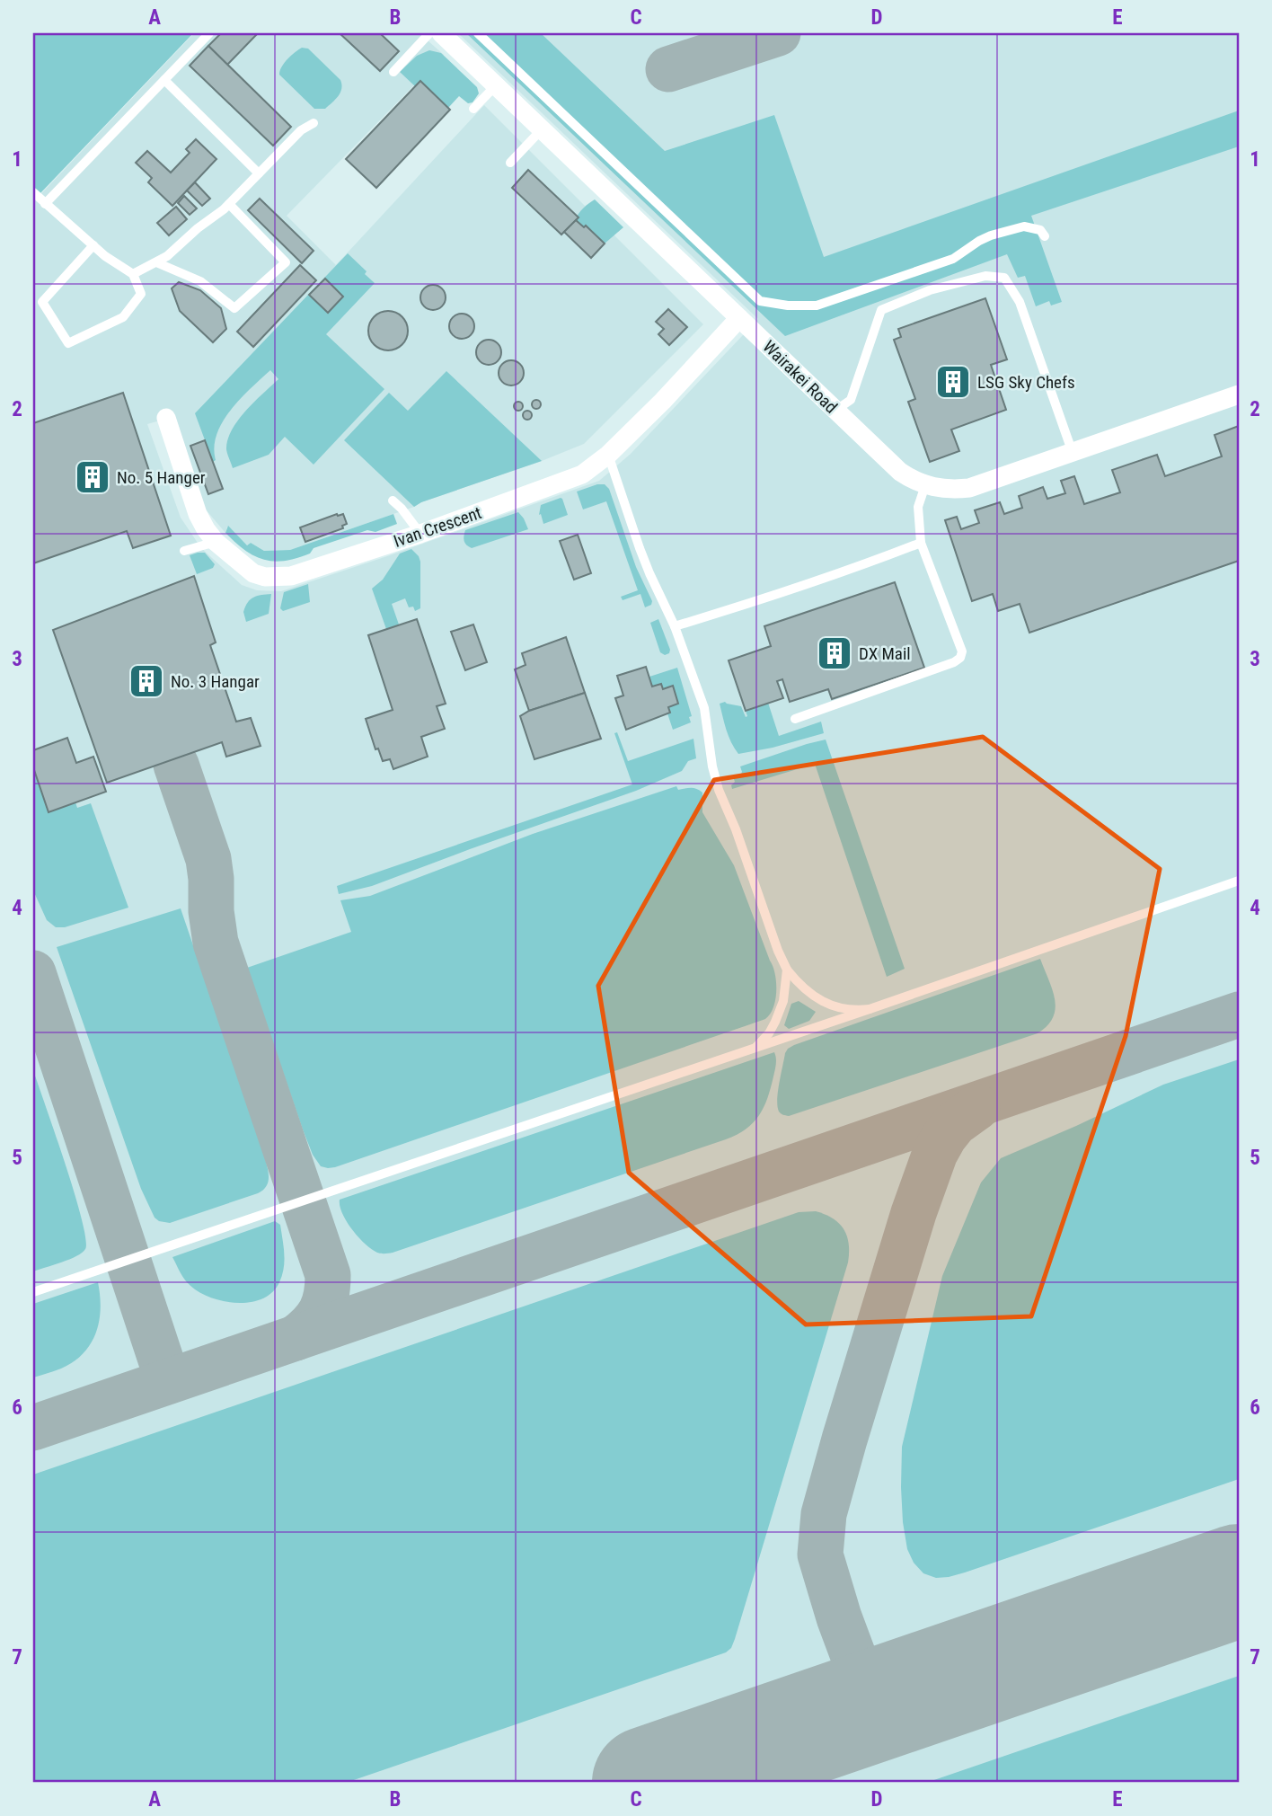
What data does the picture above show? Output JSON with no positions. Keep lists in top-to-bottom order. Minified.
{"streets":{"street":["Wairakei Road","Ivan Crescent"]},"crossings":[["Wairakei Road","Ivan Crescent"]],"places":{"building":["LSG Sky Chefs","No. 5 Hanger","DX Mail","No. 3 Hangar"]},"grid":{"columns":["A","B","C","D","E"],"rows":["1","2","3","4","5","6","7"]}}
